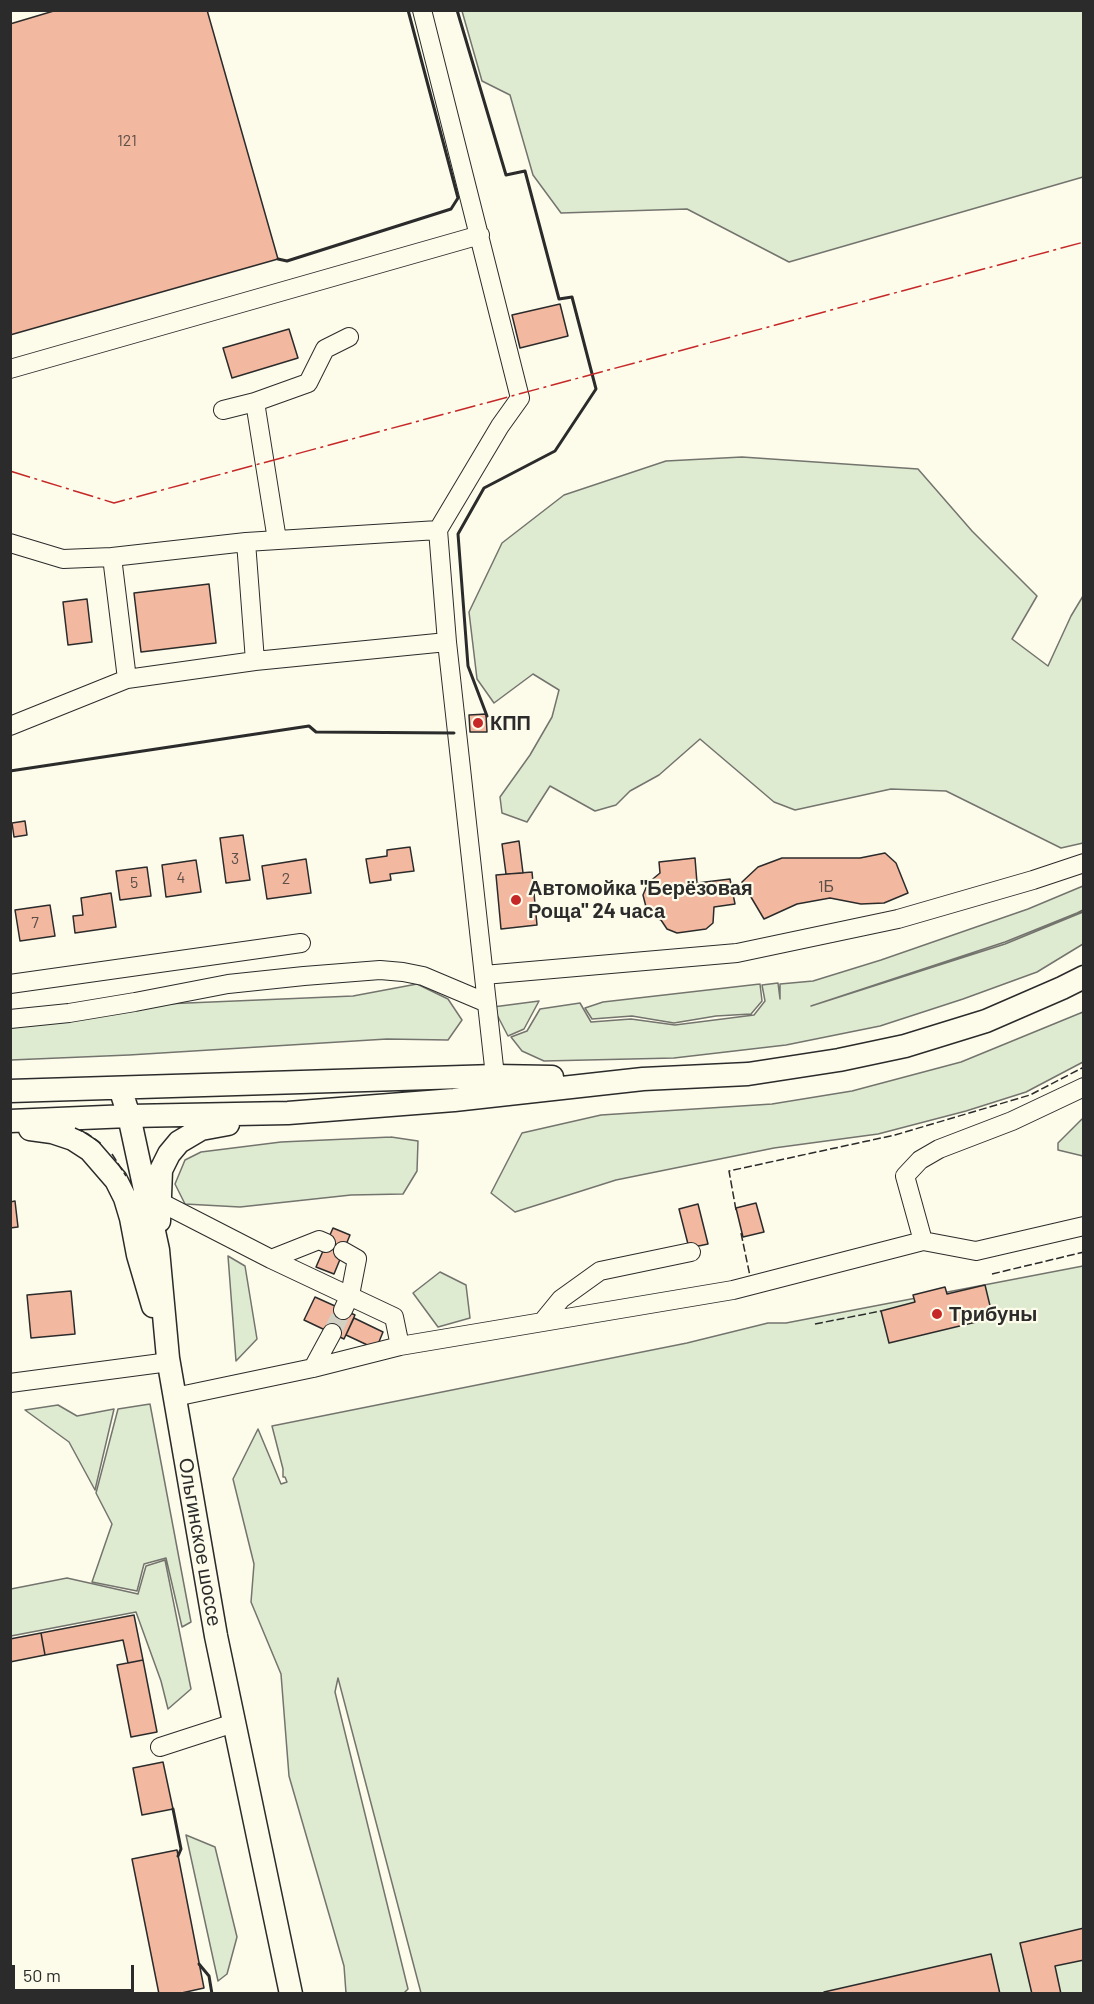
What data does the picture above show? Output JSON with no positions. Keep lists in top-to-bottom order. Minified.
{"streets":{"main road":["Ольгинское шоссе"]},"places":["КПП","Автомойка \"Берёзовая Роща\" 24 часа","Трибуны"],"house_numbers":["121","3","4","2","5","1Б","7"],"scale_bar":"50 m"}
